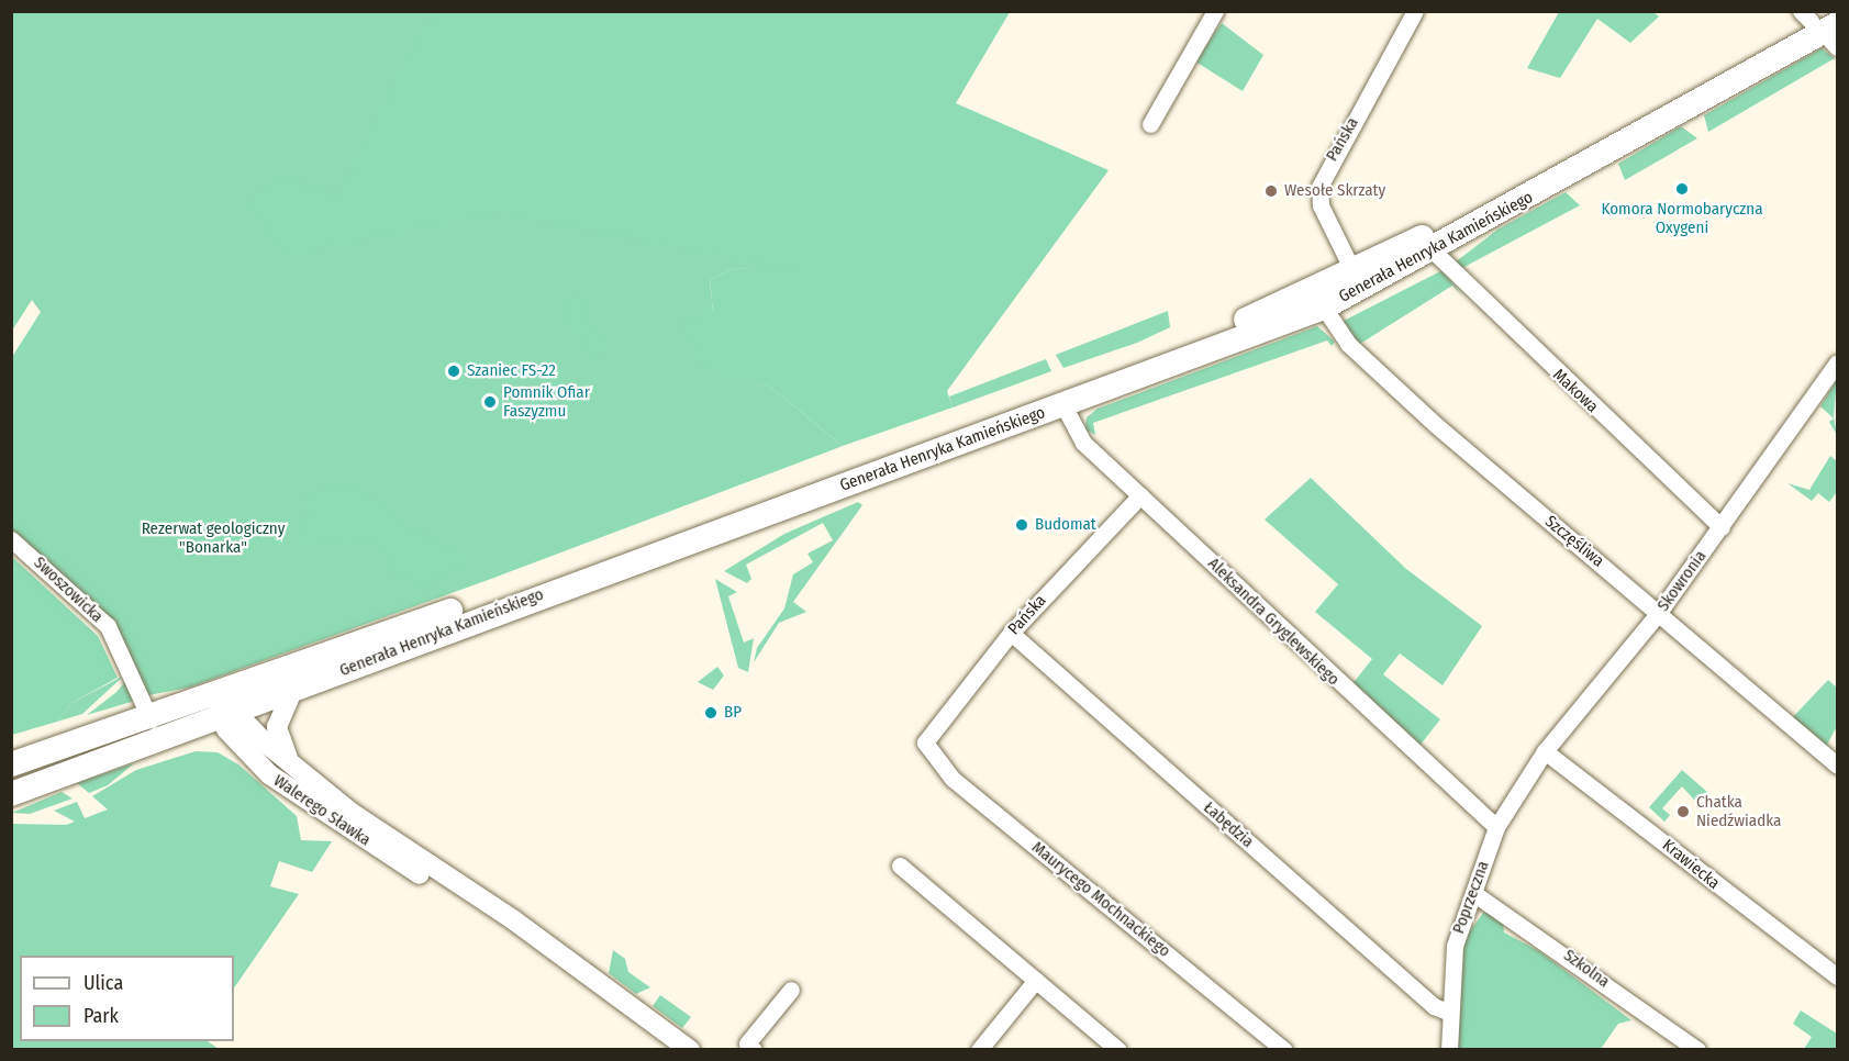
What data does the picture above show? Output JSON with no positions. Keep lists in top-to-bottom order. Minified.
{"streets":{"main road":["Generała Henryka Kamieńskiego"],"street":["Pańska","Makowa","Szczęśliwa","Skowronia","Swoszowicka","Aleksandra Gryglewskiego","Walerego Sławka","Łabędzia","Krawiecka","Poprzeczna","Maurycego Mochnackiego","Szkolna"]},"crossings":[["Pańska","Generała Henryka Kamieńskiego"],["Pańska","Aleksandra Gryglewskiego"],["Pańska","Łabędzia"],["Pańska","Maurycego Mochnackiego"],["Generała Henryka Kamieńskiego","Makowa"],["Generała Henryka Kamieńskiego","Szczęśliwa"],["Generała Henryka Kamieńskiego","Swoszowicka"],["Generała Henryka Kamieńskiego","Aleksandra Gryglewskiego"],["Generała Henryka Kamieńskiego","Walerego Sławka"],["Makowa","Skowronia"],["Szczęśliwa","Skowronia"],["Skowronia","Krawiecka"],["Skowronia","Poprzeczna"],["Aleksandra Gryglewskiego","Poprzeczna"],["Łabędzia","Poprzeczna"],["Poprzeczna","Szkolna"]],"parks":["Rezerwat geologiczny \"Bonarka\""],"places":["Komora Normobaryczna Oxygeni","Wesołe Skrzaty","Szaniec FS-22","Pomnik Ofiar Faszyzmu","Budomat","BP","Chatka Niedźwiadka"],"legend":["Ulica","Park"]}
